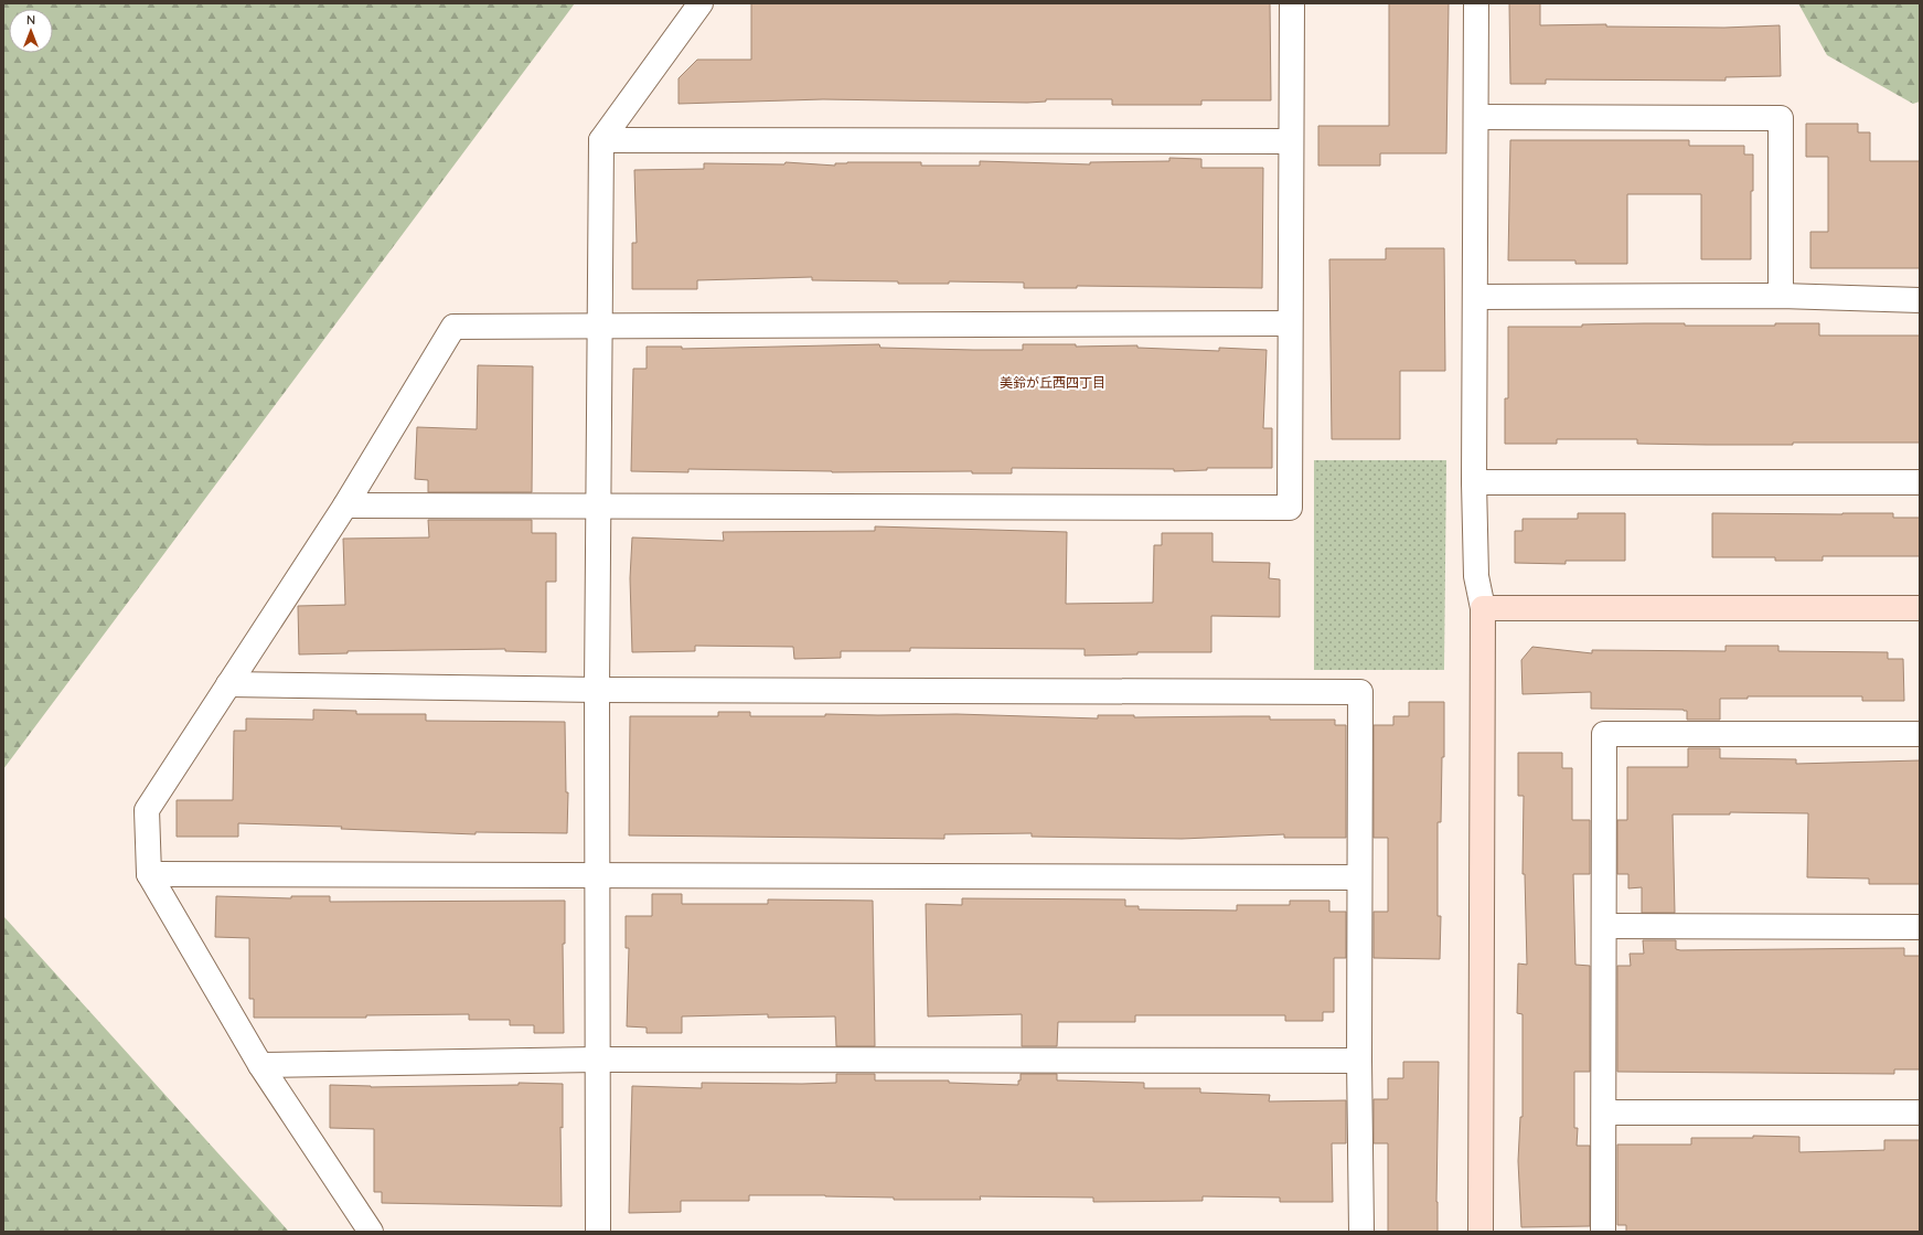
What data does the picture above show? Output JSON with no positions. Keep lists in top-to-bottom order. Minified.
{"districts":["美鈴が丘西四丁目"],"north":"top"}
